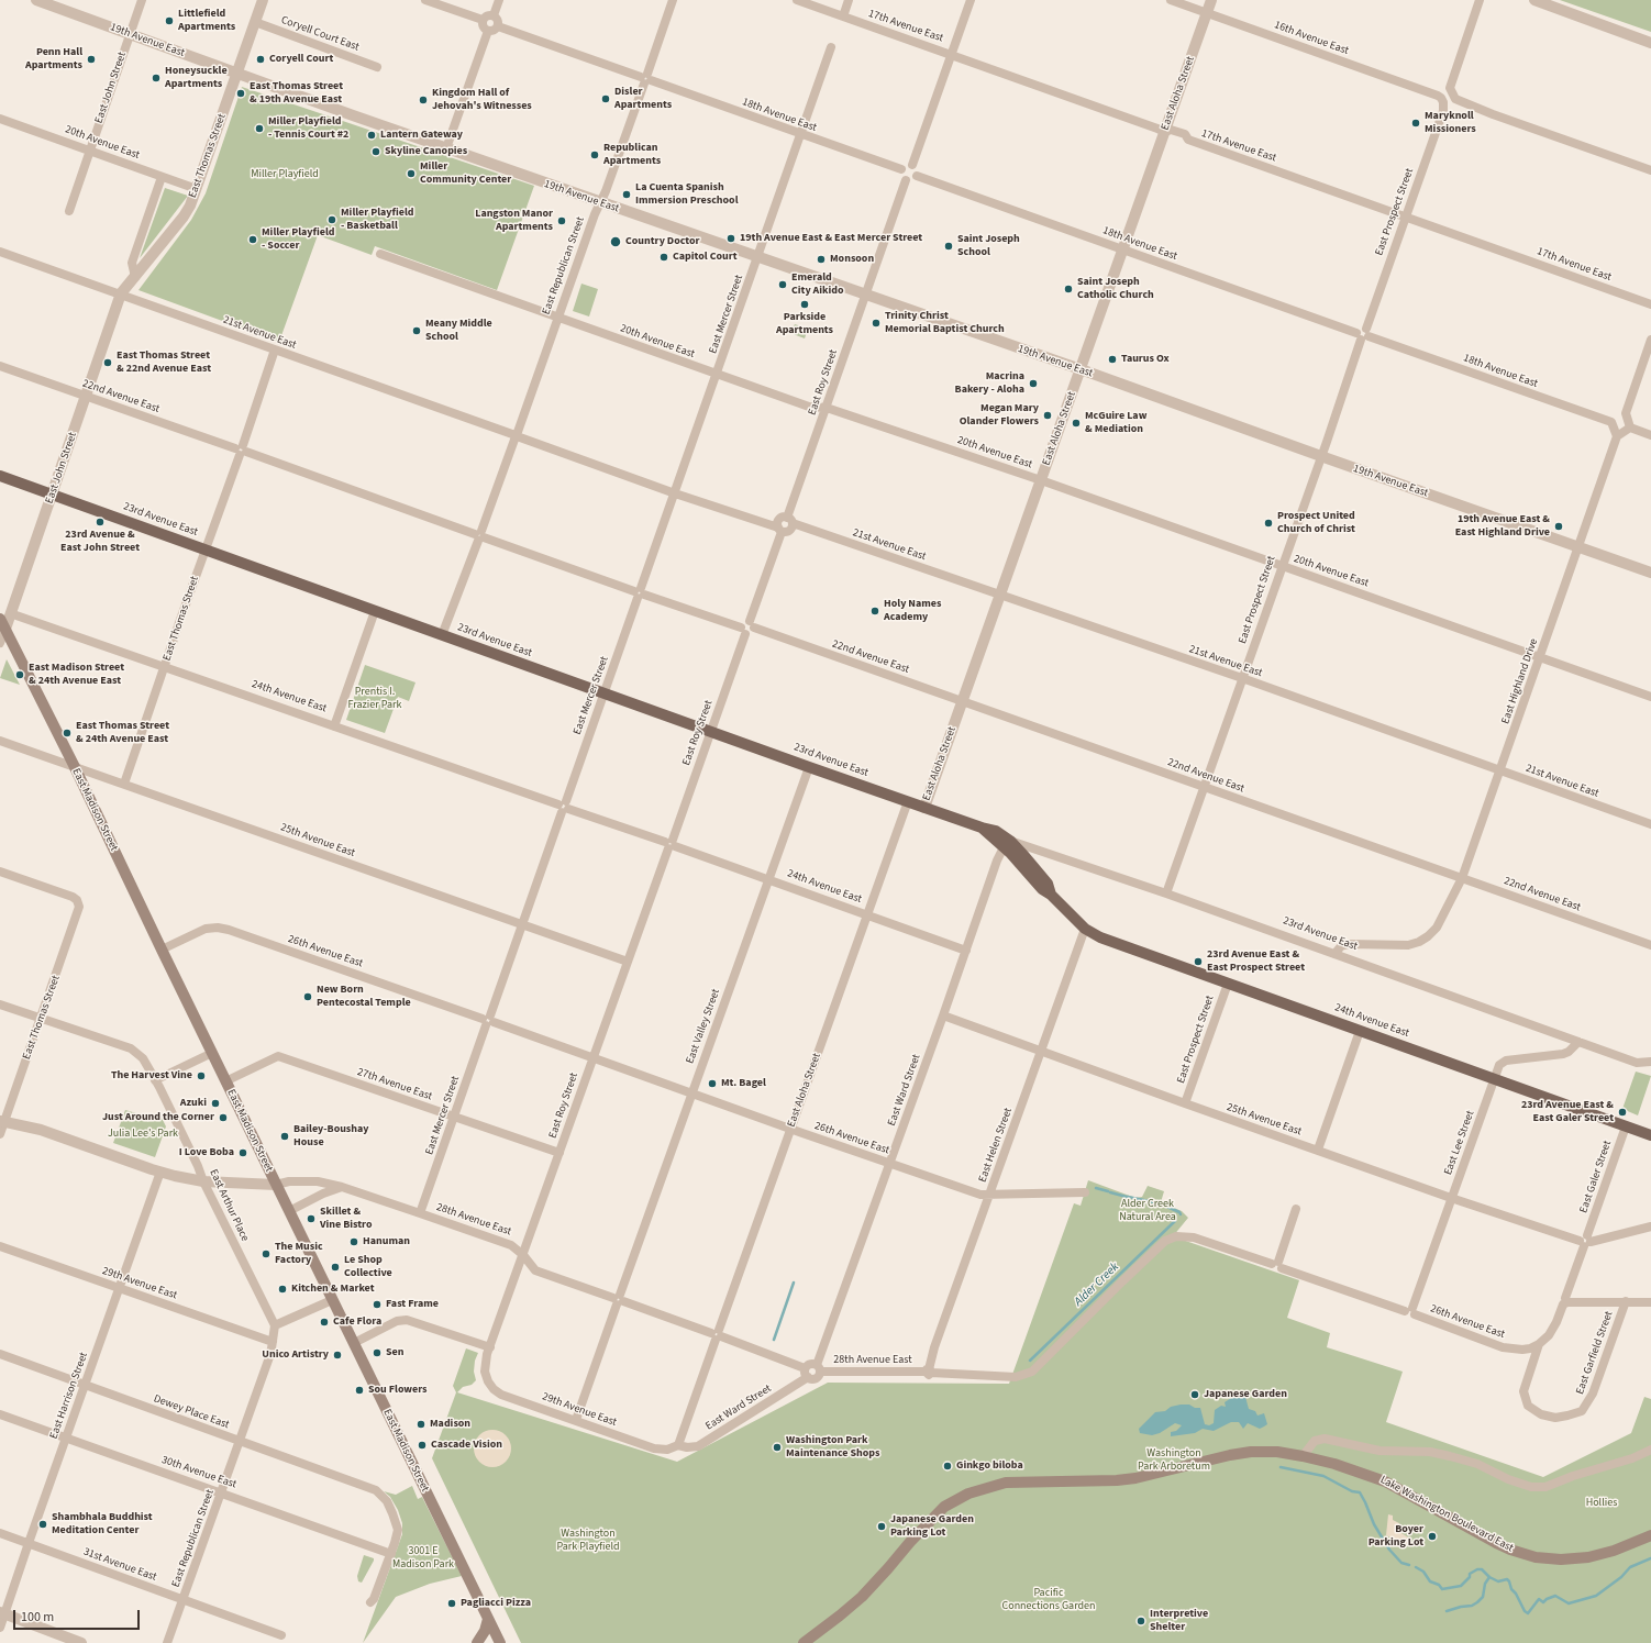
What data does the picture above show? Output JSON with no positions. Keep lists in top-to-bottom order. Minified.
{"streets":{"main road":["23rd Avenue East","24th Avenue East","East Madison Street","Lake Washington Boulevard East"],"street":["17th Avenue East","Coryell Court East","16th Avenue East","19th Avenue East","East John Street","East Aloha Street","18th Avenue East","20th Avenue East","East Thomas Street","East Prospect Street","East Republican Street","East Mercer Street","21st Avenue East","East Roy Street","22nd Avenue East","East Highland Drive","25th Avenue East","26th Avenue East","East Valley Street","27th Avenue East","East Ward Street","East Lee Street","East Helen Street","East Galer Street","East Arthur Place","28th Avenue East","29th Avenue East","East Garfield Street","East Harrison Street","Dewey Place East","30th Avenue East","31st Avenue East"]},"crossings":[["17th Avenue East","East Aloha Street"],["17th Avenue East","East Prospect Street"],["Coryell Court East","East Thomas Street"],["16th Avenue East","East Aloha Street"],["16th Avenue East","East Prospect Street"],["19th Avenue East","East John Street"],["19th Avenue East","East Aloha Street"],["19th Avenue East","East Thomas Street"],["19th Avenue East","East Prospect Street"],["19th Avenue East","East Republican Street"],["19th Avenue East","East Mercer Street"],["19th Avenue East","East Roy Street"],["19th Avenue East","East Highland Drive"],["East John Street","20th Avenue East"],["East John Street","East Thomas Street"],["East John Street","21st Avenue East"],["East John Street","22nd Avenue East"],["East John Street","23rd Avenue East"],["East John Street","24th Avenue East"],["East John Street","East Madison Street"],["East Aloha Street","18th Avenue East"],["East Aloha Street","20th Avenue East"],["East Aloha Street","21st Avenue East"],["East Aloha Street","22nd Avenue East"],["East Aloha Street","23rd Avenue East"],["East Aloha Street","24th Avenue East"],["East Aloha Street","26th Avenue East"],["East Aloha Street","East Ward Street"],["East Aloha Street","28th Avenue East"],["East Aloha Street","29th Avenue East"],["18th Avenue East","East Prospect Street"],["18th Avenue East","East Republican Street"],["18th Avenue East","East Mercer Street"],["18th Avenue East","East Roy Street"],["18th Avenue East","East Highland Drive"],["20th Avenue East","East Thomas Street"],["20th Avenue East","East Prospect Street"],["20th Avenue East","East Republican Street"],["20th Avenue East","East Mercer Street"],["20th Avenue East","East Roy Street"],["20th Avenue East","East Highland Drive"],["East Thomas Street","21st Avenue East"],["East Thomas Street","22nd Avenue East"],["East Thomas Street","23rd Avenue East"],["East Thomas Street","24th Avenue East"],["East Thomas Street","25th Avenue East"],["East Prospect Street","21st Avenue East"],["East Prospect Street","22nd Avenue East"],["East Prospect Street","23rd Avenue East"],["East Prospect Street","24th Avenue East"],["East Prospect Street","25th Avenue East"],["East Republican Street","21st Avenue East"],["East Republican Street","22nd Avenue East"],["East Republican Street","23rd Avenue East"],["East Republican Street","29th Avenue East"],["East Republican Street","Dewey Place East"],["East Republican Street","30th Avenue East"],["East Republican Street","31st Avenue East"],["East Mercer Street","21st Avenue East"],["East Mercer Street","22nd Avenue East"],["East Mercer Street","23rd Avenue East"],["East Mercer Street","24th Avenue East"],["East Mercer Street","25th Avenue East"],["East Mercer Street","26th Avenue East"],["East Mercer Street","27th Avenue East"],["East Mercer Street","28th Avenue East"],["21st Avenue East","East Roy Street"],["21st Avenue East","East Highland Drive"],["East Roy Street","22nd Avenue East"],["East Roy Street","23rd Avenue East"],["East Roy Street","24th Avenue East"],["East Roy Street","25th Avenue East"],["East Roy Street","26th Avenue East"],["East Roy Street","27th Avenue East"],["East Roy Street","28th Avenue East"],["East Roy Street","29th Avenue East"],["22nd Avenue East","East Highland Drive"],["23rd Avenue East","East Highland Drive"],["23rd Avenue East","24th Avenue East"],["23rd Avenue East","East Valley Street"],["23rd Avenue East","East Ward Street"],["23rd Avenue East","East Lee Street"],["24th Avenue East","East Madison Street"],["24th Avenue East","East Valley Street"],["24th Avenue East","East Ward Street"],["24th Avenue East","East Lee Street"],["24th Avenue East","East Helen Street"],["24th Avenue East","East Galer Street"],["East Madison Street","25th Avenue East"],["East Madison Street","26th Avenue East"],["East Madison Street","27th Avenue East"],["East Madison Street","28th Avenue East"],["25th Avenue East","East Ward Street"],["25th Avenue East","East Lee Street"],["25th Avenue East","East Helen Street"],["25th Avenue East","East Galer Street"],["26th Avenue East","East Valley Street"],["26th Avenue East","East Ward Street"],["26th Avenue East","East Lee Street"],["26th Avenue East","East Helen Street"],["26th Avenue East","East Galer Street"],["26th Avenue East","28th Avenue East"],["East Valley Street","28th Avenue East"],["East Valley Street","29th Avenue East"],["East Ward Street","28th Avenue East"],["East Ward Street","29th Avenue East"],["East Helen Street","28th Avenue East"],["East Galer Street","East Garfield Street"],["29th Avenue East","East Harrison Street"],["East Harrison Street","Dewey Place East"],["East Harrison Street","30th Avenue East"],["East Harrison Street","31st Avenue East"],["Dewey Place East","30th Avenue East"]],"water":["Alder Creek"],"parks":["Miller Playfield","Prentis I. Frazier Park","Julia Lee's Park","Alder Creek Natural Area","Washington Park Arboretum","Hollies","Washington Park Playfield","3001 E Madison Park","Pacific Connections Garden"],"places":["Littlefield Apartments","Penn Hall Apartments","Coryell Court","Honeysuckle Apartments","East Thomas Street & 19th Avenue East","Disler Apartments","Kingdom Hall of Jehovah's Witnesses","Maryknoll Missioners","Miller Playfield - Tennis Court #2","Lantern Gateway","Skyline Canopies","Republican Apartments","Miller Community Center","La Cuenta Spanish Immersion Preschool","Miller Playfield - Basketball","Langston Manor Apartments","19th Avenue East & East Mercer Street","Miller Playfield - Soccer","Country Doctor","Saint Joseph School","Capitol Court","Monsoon","Emerald City Aikido","Saint Joseph Catholic Church","Parkside Apartments","Trinity Christ Memorial Baptist Church","Meany Middle School","Taurus Ox","East Thomas Street & 22nd Avenue East","Macrina Bakery - Aloha","Megan Mary Olander Flowers","McGuire Law & Mediation","23rd Avenue & East John Street","Prospect United Church of Christ","19th Avenue East & East Highland Drive","Holy Names Academy","East Madison Street & 24th Avenue East","East Thomas Street & 24th Avenue East","23rd Avenue East & East Prospect Street","New Born Pentecostal Temple","The Harvest Vine","Mt. Bagel","Azuki","23rd Avenue East & East Galer Street","Just Around the Corner","Bailey-Boushay House","I Love Boba","Skillet & Vine Bistro","Hanuman","The Music Factory","Le Shop Collective","Kitchen & Market","Fast Frame","Cafe Flora","Sen","Unico Artistry","Sou Flowers","Japanese Garden","Madison","Cascade Vision","Washington Park Maintenance Shops","Ginkgo biloba","Shambhala Buddhist Meditation Center","Japanese Garden Parking Lot","Boyer Parking Lot","Pagliacci Pizza","Interpretive Shelter"],"scale_bar":"100 m"}
